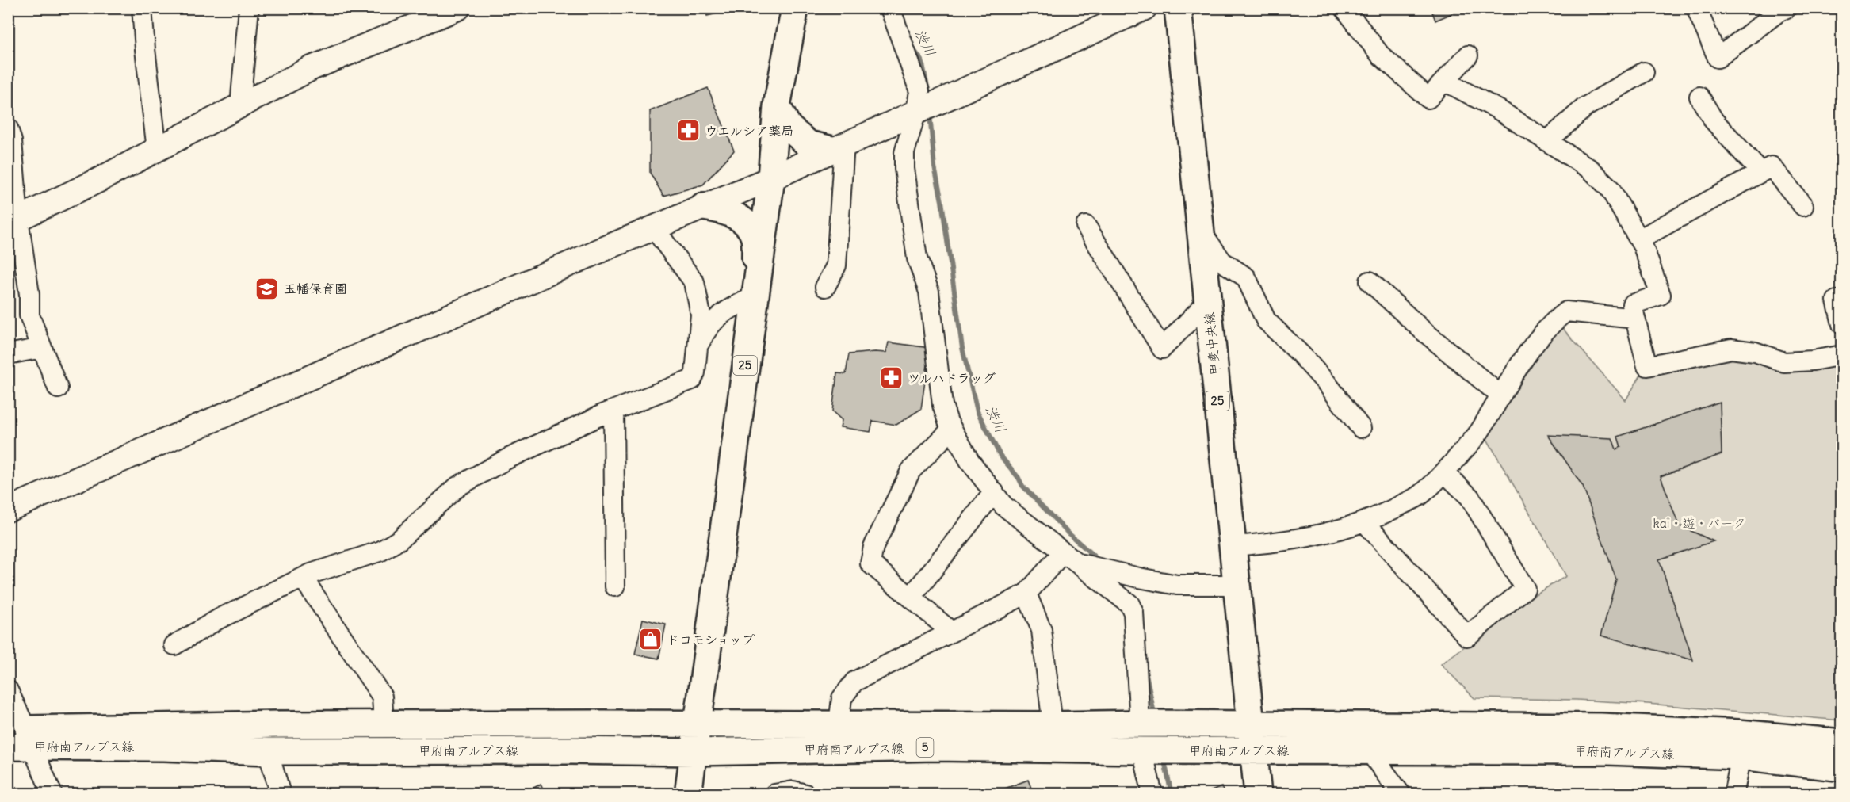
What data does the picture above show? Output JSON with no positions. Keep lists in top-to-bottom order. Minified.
{"streets":{"main road":["甲斐中央線","25","甲府南アルプス線","5"]},"crossings":[["甲斐中央線","甲府南アルプス線"],["25","甲府南アルプス線"]],"water":["渋川"],"parks":["kai・遊・パーク"],"places":{"pharmacy":["ウエルシア薬局","ツルハドラッグ"],"school or university":["玉幡保育園"],"shop":["ドコモショップ"]}}
